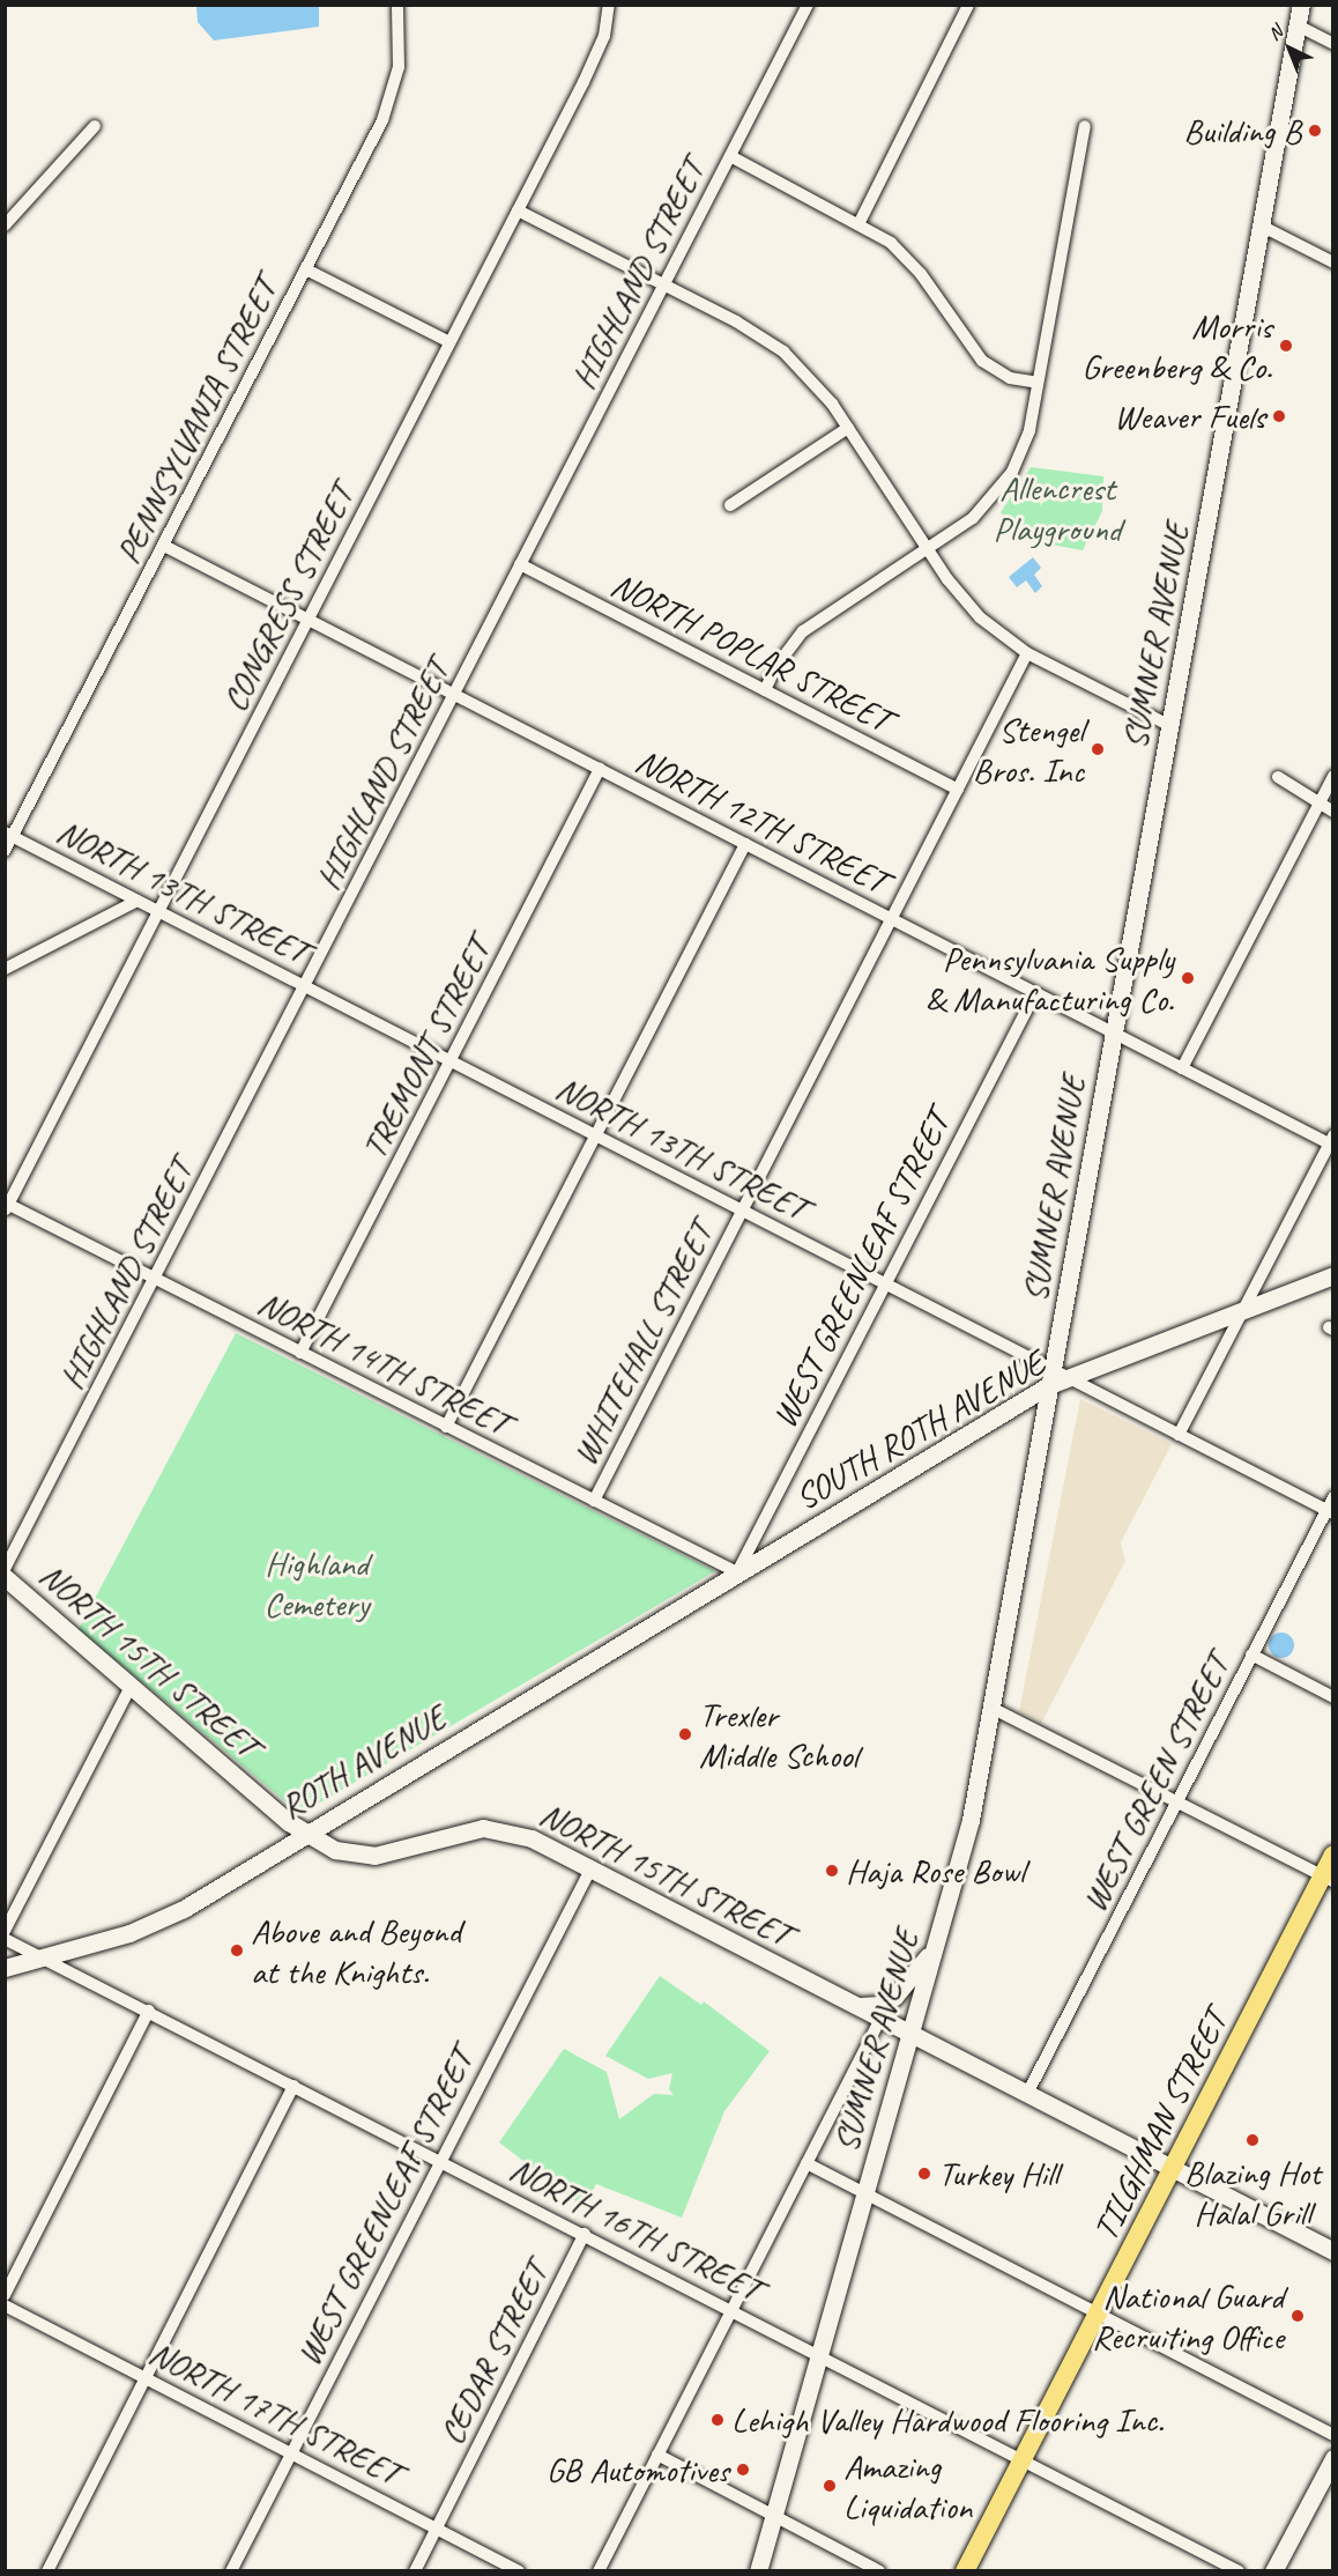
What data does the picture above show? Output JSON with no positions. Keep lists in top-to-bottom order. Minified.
{"streets":{"main road":["SUMNER AVENUE","SOUTH ROTH AVENUE","NORTH 15TH STREET","ROTH AVENUE","TILGHMAN STREET"],"street":["HIGHLAND STREET","PENNSYLVANIA STREET","CONGRESS STREET","NORTH POPLAR STREET","NORTH 12TH STREET","NORTH 13TH STREET","TREMONT STREET","WEST GREENLEAF STREET","WHITEHALL STREET","NORTH 14TH STREET","WEST GREEN STREET","NORTH 16TH STREET","CEDAR STREET","NORTH 17TH STREET"]},"crossings":[["HIGHLAND STREET","NORTH POPLAR STREET"],["HIGHLAND STREET","NORTH 12TH STREET"],["HIGHLAND STREET","NORTH 13TH STREET"],["HIGHLAND STREET","NORTH 14TH STREET"],["PENNSYLVANIA STREET","NORTH 12TH STREET"],["PENNSYLVANIA STREET","NORTH 13TH STREET"],["CONGRESS STREET","NORTH 12TH STREET"],["CONGRESS STREET","NORTH 13TH STREET"],["CONGRESS STREET","NORTH 14TH STREET"],["SUMNER AVENUE","NORTH 12TH STREET"],["SUMNER AVENUE","NORTH 13TH STREET"],["SUMNER AVENUE","SOUTH ROTH AVENUE"],["SUMNER AVENUE","NORTH 15TH STREET"],["SUMNER AVENUE","NORTH 16TH STREET"],["NORTH POPLAR STREET","WHITEHALL STREET"],["NORTH 12TH STREET","TREMONT STREET"],["NORTH 12TH STREET","WEST GREENLEAF STREET"],["NORTH 12TH STREET","WHITEHALL STREET"],["NORTH 13TH STREET","TREMONT STREET"],["NORTH 13TH STREET","WEST GREENLEAF STREET"],["NORTH 13TH STREET","WHITEHALL STREET"],["NORTH 13TH STREET","SOUTH ROTH AVENUE"],["TREMONT STREET","NORTH 14TH STREET"],["WEST GREENLEAF STREET","NORTH 14TH STREET"],["WEST GREENLEAF STREET","SOUTH ROTH AVENUE"],["WEST GREENLEAF STREET","NORTH 15TH STREET"],["WEST GREENLEAF STREET","ROTH AVENUE"],["WEST GREENLEAF STREET","NORTH 16TH STREET"],["WEST GREENLEAF STREET","NORTH 17TH STREET"],["WHITEHALL STREET","NORTH 14TH STREET"],["NORTH 14TH STREET","SOUTH ROTH AVENUE"],["NORTH 14TH STREET","ROTH AVENUE"],["SOUTH ROTH AVENUE","ROTH AVENUE"],["NORTH 15TH STREET","ROTH AVENUE"],["NORTH 15TH STREET","WEST GREEN STREET"],["NORTH 15TH STREET","TILGHMAN STREET"],["ROTH AVENUE","NORTH 16TH STREET"],["TILGHMAN STREET","NORTH 16TH STREET"],["NORTH 16TH STREET","CEDAR STREET"],["CEDAR STREET","NORTH 17TH STREET"]],"parks":["Allencrest Playground","Highland Cemetery"],"places":["Building B","Morris Greenberg & Co.","Weaver Fuels","Stengel Bros. Inc","Pennsylvania Supply & Manufacturing Co.","Trexler Middle School","Haja Rose Bowl","Above and Beyond at the Knights.","Blazing Hot Halal Grill","Turkey Hill","National Guard Recruiting Office","Lehigh Valley Hardwood Flooring Inc.","GB Automotives","Amazing Liquidation"],"north":"top left"}
